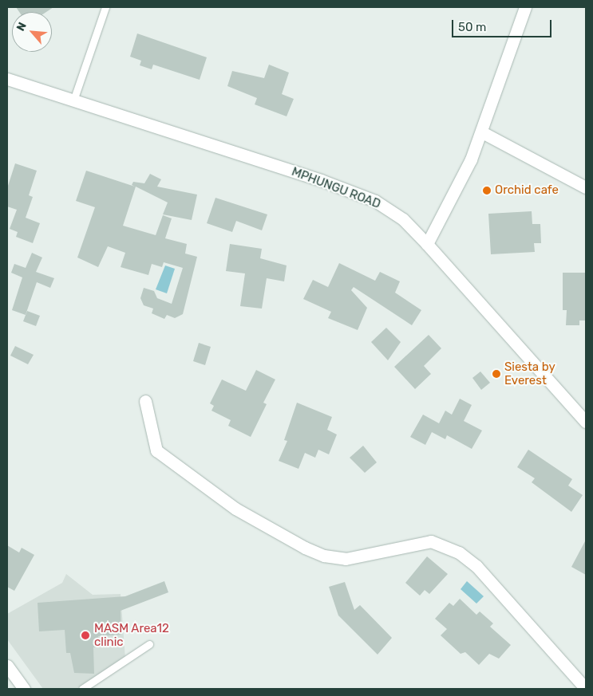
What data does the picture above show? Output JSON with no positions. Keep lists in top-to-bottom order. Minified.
{"streets":{"street":["MPHUNGU ROAD"]},"places":["Orchid cafe","Siesta by Everest","MASM Area12 clinic"],"scale_bar":"50 m","north":"top left"}
